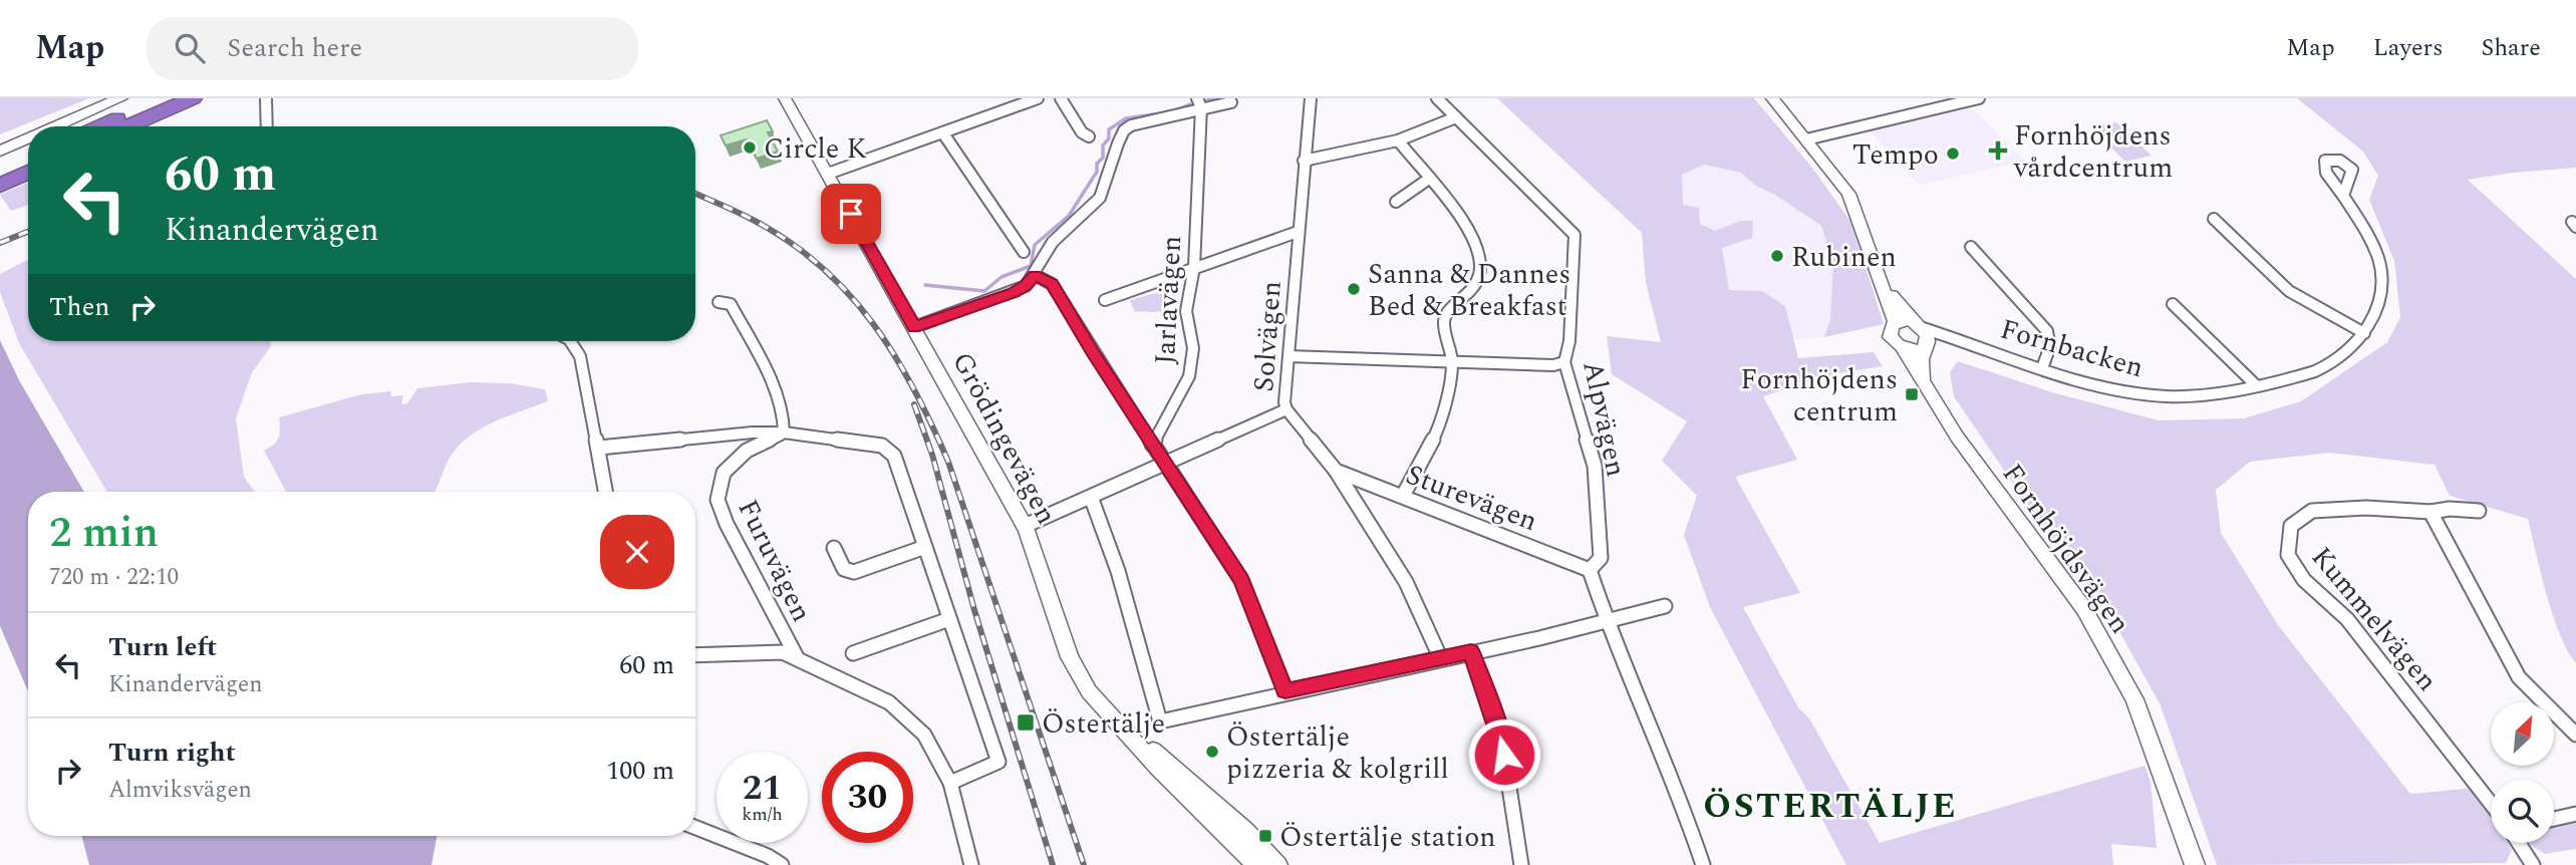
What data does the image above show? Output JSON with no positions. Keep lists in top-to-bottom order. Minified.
{"streets":{"street":["Jarlavägen","Solvägen","Fornbacken","Alpvägen","Grödingevägen","Sturevägen","Fornhöjdsvägen","Furuvägen","Kummelvägen"]},"crossings":[["Solvägen","Sturevägen"],["Fornbacken","Fornhöjdsvägen"],["Alpvägen","Sturevägen"]],"districts":["ÖSTERTÄLJE"],"places":{"other":["Circle K","Tempo","Rubinen","Sanna & Dannes Bed & Breakfast","Östertälje pizzeria & kolgrill"],"health":["Fornhöjdens vårdcentrum"],"transit":["Fornhöjdens centrum","Östertälje","Östertälje station"]},"north":"top right","page":{"header":"Map","search":"Search here","nav":["Map","Layers","Share"],"turn":["60 m","Kinandervägen"],"then":"Then","heading":["2 min","720 m · 22:10"],"list":[{"name":"Turn left","note":"Kinandervägen","value":"60 m"},{"name":"Turn right","note":"Almviksvägen","value":"100 m"}],"speed":"21 km/h","limit":"30"}}
